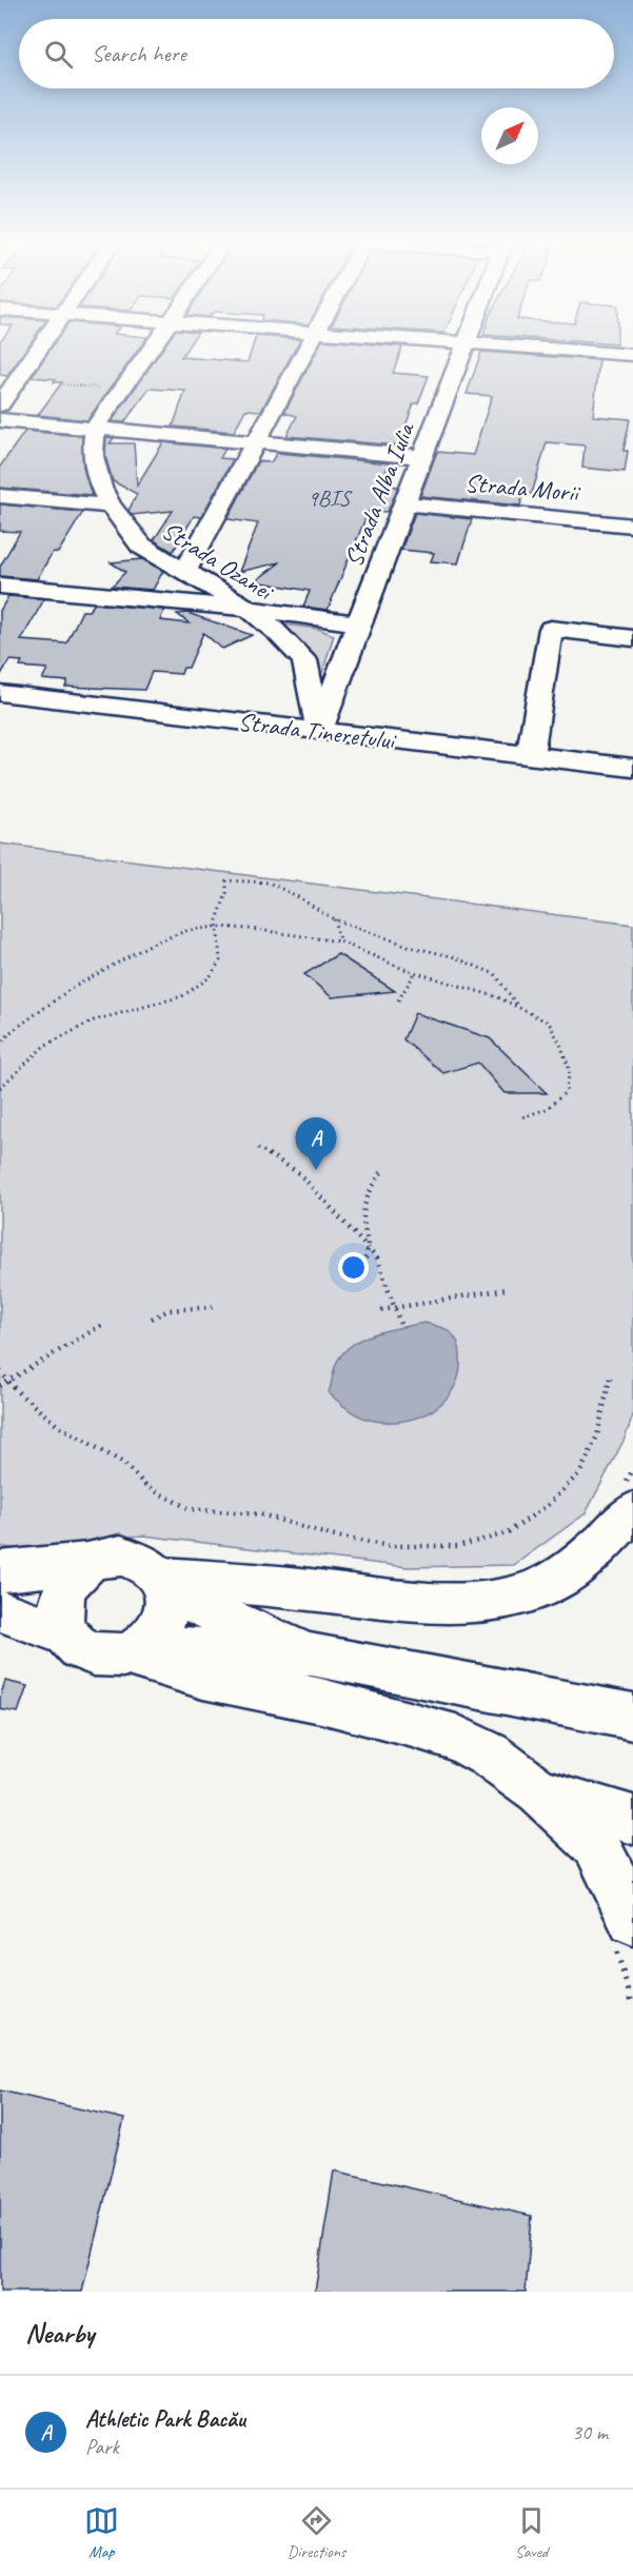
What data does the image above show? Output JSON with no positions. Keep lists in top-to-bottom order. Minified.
{"streets":{"street":["Strada Morii","Strada Alba Iulia","Strada Ozanei","Strada Tineretului"]},"crossings":[["Strada Morii","Strada Alba Iulia"],["Strada Alba Iulia","Strada Ozanei"],["Strada Alba Iulia","Strada Tineretului"],["Strada Ozanei","Strada Tineretului"]],"house_numbers":["9BIS"],"north":"top right","page":{"search":"Search here","pins":"A","heading":"Nearby","list":[{"mark":"A","name":"Athletic Park Bacău","note":"Park","value":"30 m"}],"nav":["Map","Directions","Saved"]}}
